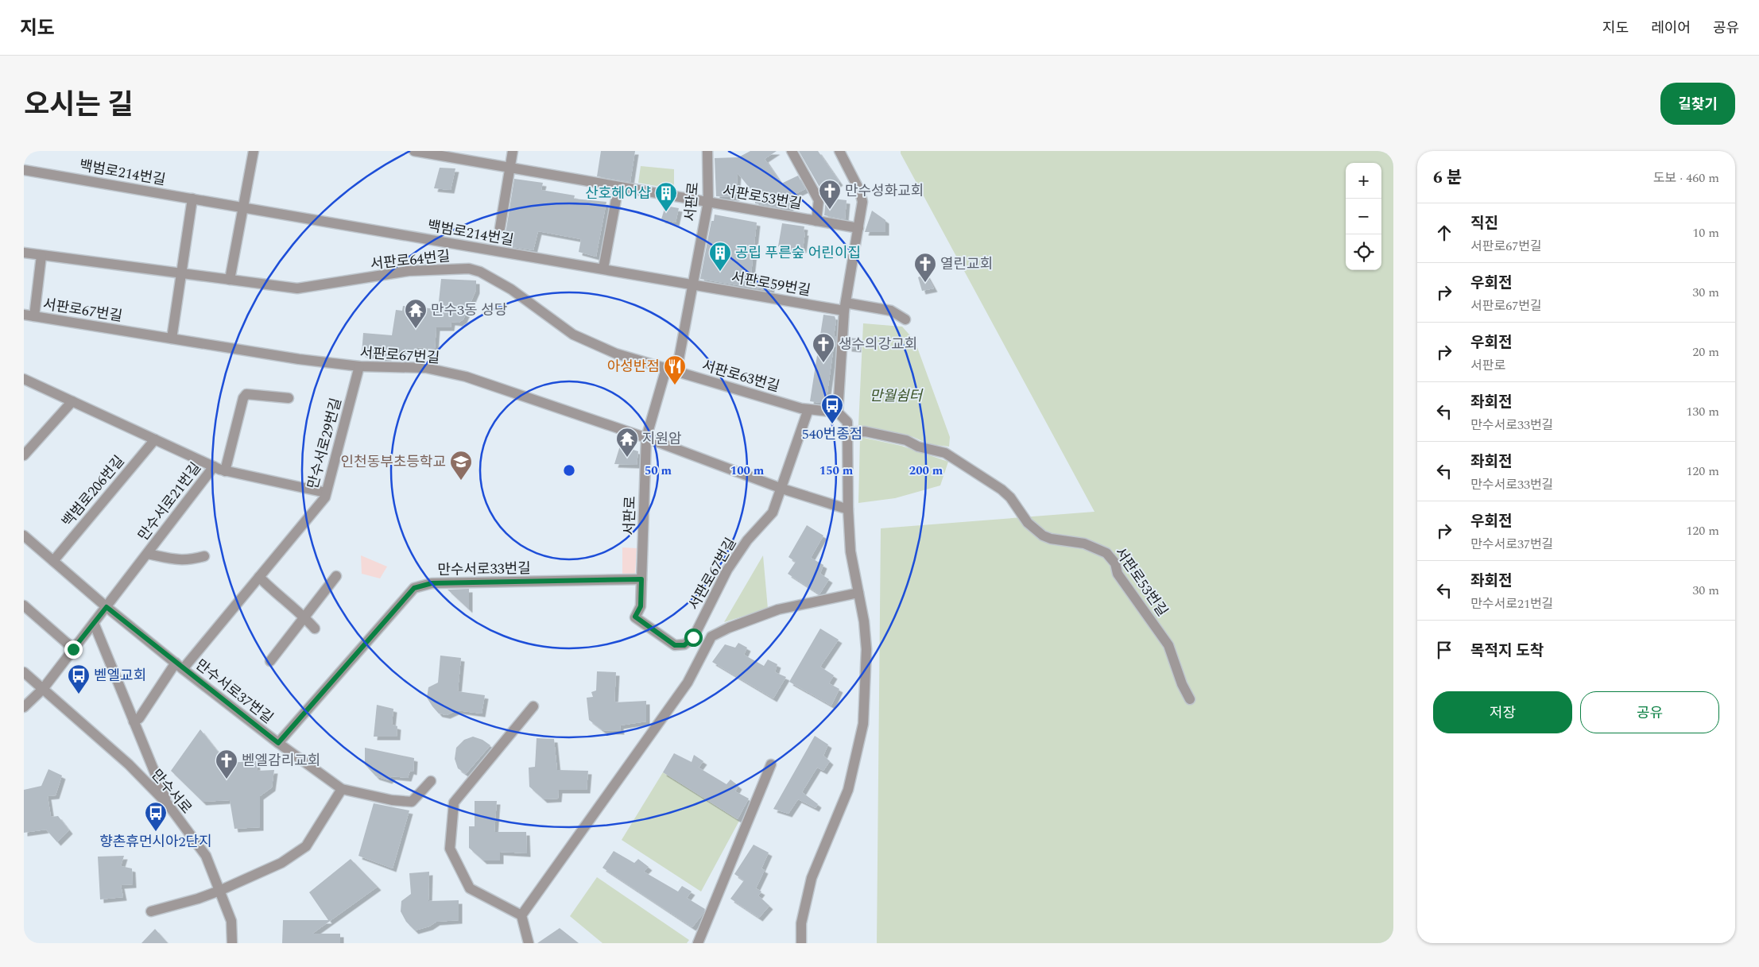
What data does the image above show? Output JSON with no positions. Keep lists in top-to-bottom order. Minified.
{"streets":{"street":["백범로214번길","서판로53번길","서판로","서판로64번길","서판로59번길","서판로67번길","서판로63번길","만수서로29번길","백범로206번길","만수서로21번길","만수서로33번길","만수서로37번길","만수서로"]},"crossings":[["백범로214번길","서판로"],["백범로214번길","서판로59번길"],["서판로53번길","서판로"],["서판로","서판로64번길"],["서판로","서판로59번길"],["서판로","서판로67번길"],["서판로","서판로63번길"],["서판로","만수서로33번길"],["서판로64번길","서판로63번길"],["서판로67번길","만수서로29번길"],["만수서로29번길","만수서로37번길"],["백범로206번길","만수서로37번길"],["만수서로21번길","만수서로37번길"],["만수서로21번길","만수서로"],["만수서로33번길","만수서로37번길"]],"parks":["만월쉼터"],"places":{"church":["만수성화교회","열린교회","생수의강교회","벧엘감리교회"],"building":["산호헤어샵","공립 푸른숲 어린이집"],"temple":["만수3동 성당","지원암"],"restaurant":["아성반점"],"bus stop":["540번종점","벧엘교회","향촌휴먼시아2단지"],"school or university":["인천동부초등학교"]},"page":{"header":"지도","nav":["지도","레이어","공유"],"title":"오시는 길","buttons":["길찾기",["저장","공유"]],"heading":["6 분","도보 · 460 m"],"map_buttons":["+","−"],"list":[["직진","서판로67번길","10 m"],["우회전","서판로67번길","30 m"],["우회전","서판로","20 m"],["좌회전","만수서로33번길","130 m"],["좌회전","만수서로33번길","120 m"],["우회전","만수서로37번길","120 m"],["좌회전","만수서로21번길","30 m"],"목적지 도착"]},"rings":["50 m","100 m","150 m","200 m"]}
